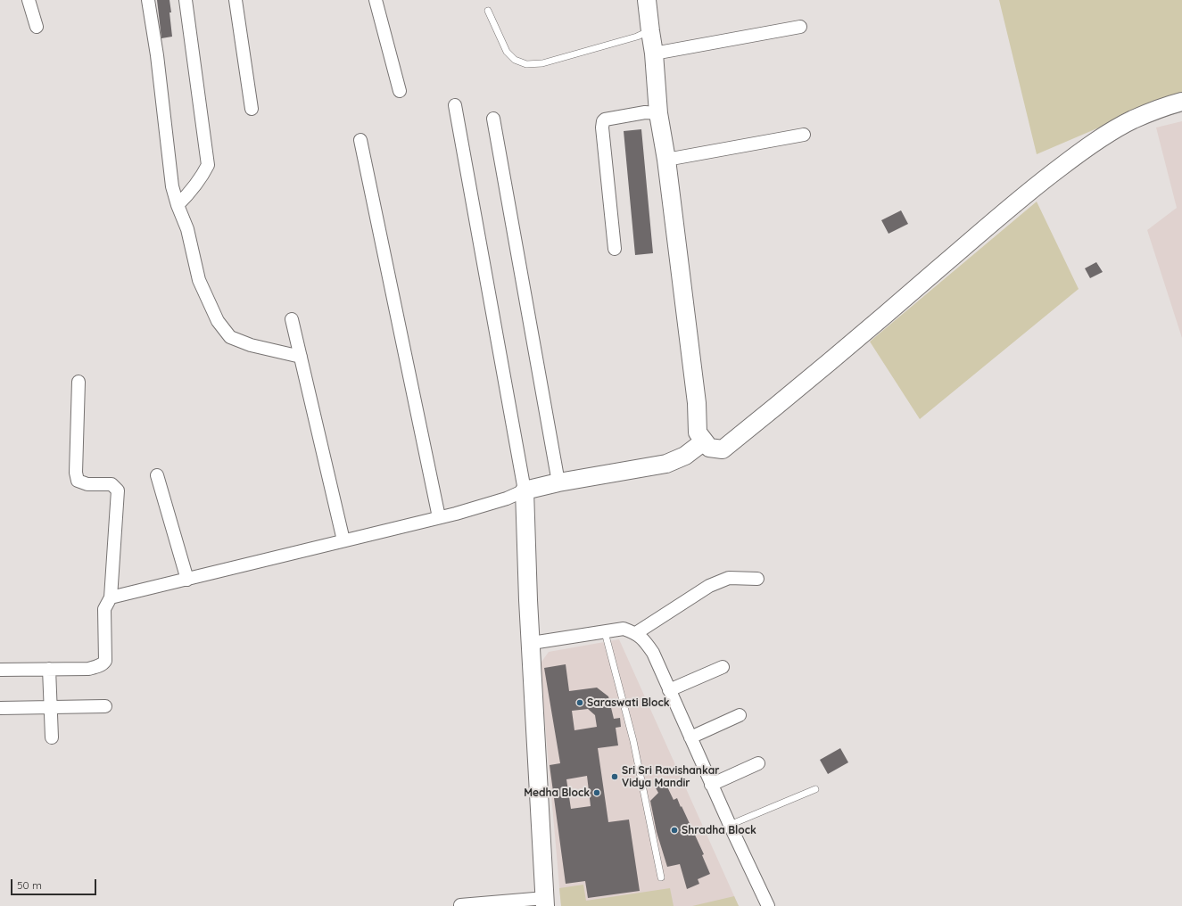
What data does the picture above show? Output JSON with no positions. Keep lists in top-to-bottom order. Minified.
{"places":["Saraswati Block","Sri Sri Ravishankar Vidya Mandir","Medha Block","Shradha Block"],"scale_bar":"50 m"}
